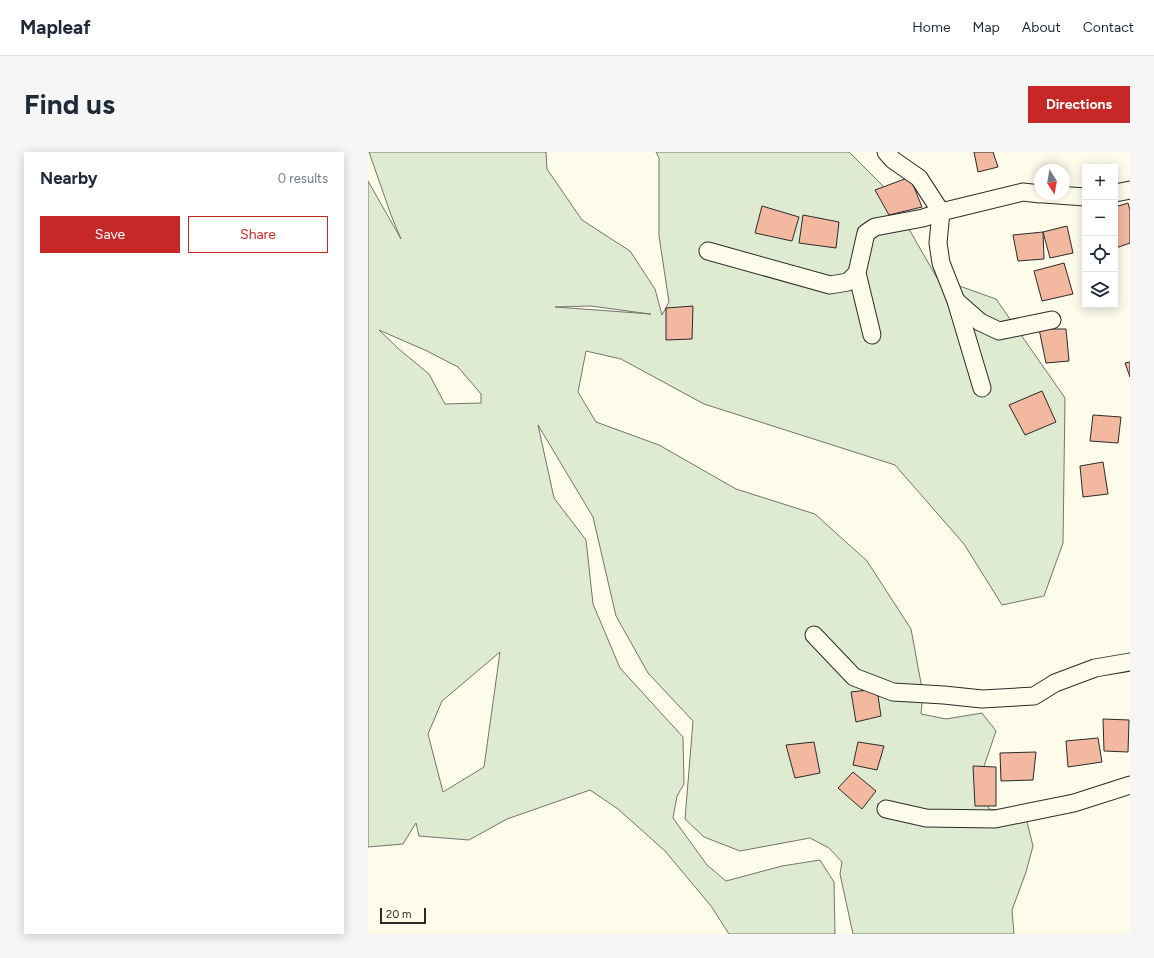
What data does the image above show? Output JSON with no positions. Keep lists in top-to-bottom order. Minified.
{"scale_bar":"20 m","north":"bottom","page":{"header":"Mapleaf","nav":["Home","Map","About","Contact"],"buttons":["Directions",["Save","Share"]],"title":"Find us","heading":["Nearby","0 results"],"map_buttons":["+","−"],"scale":"20 m"}}
